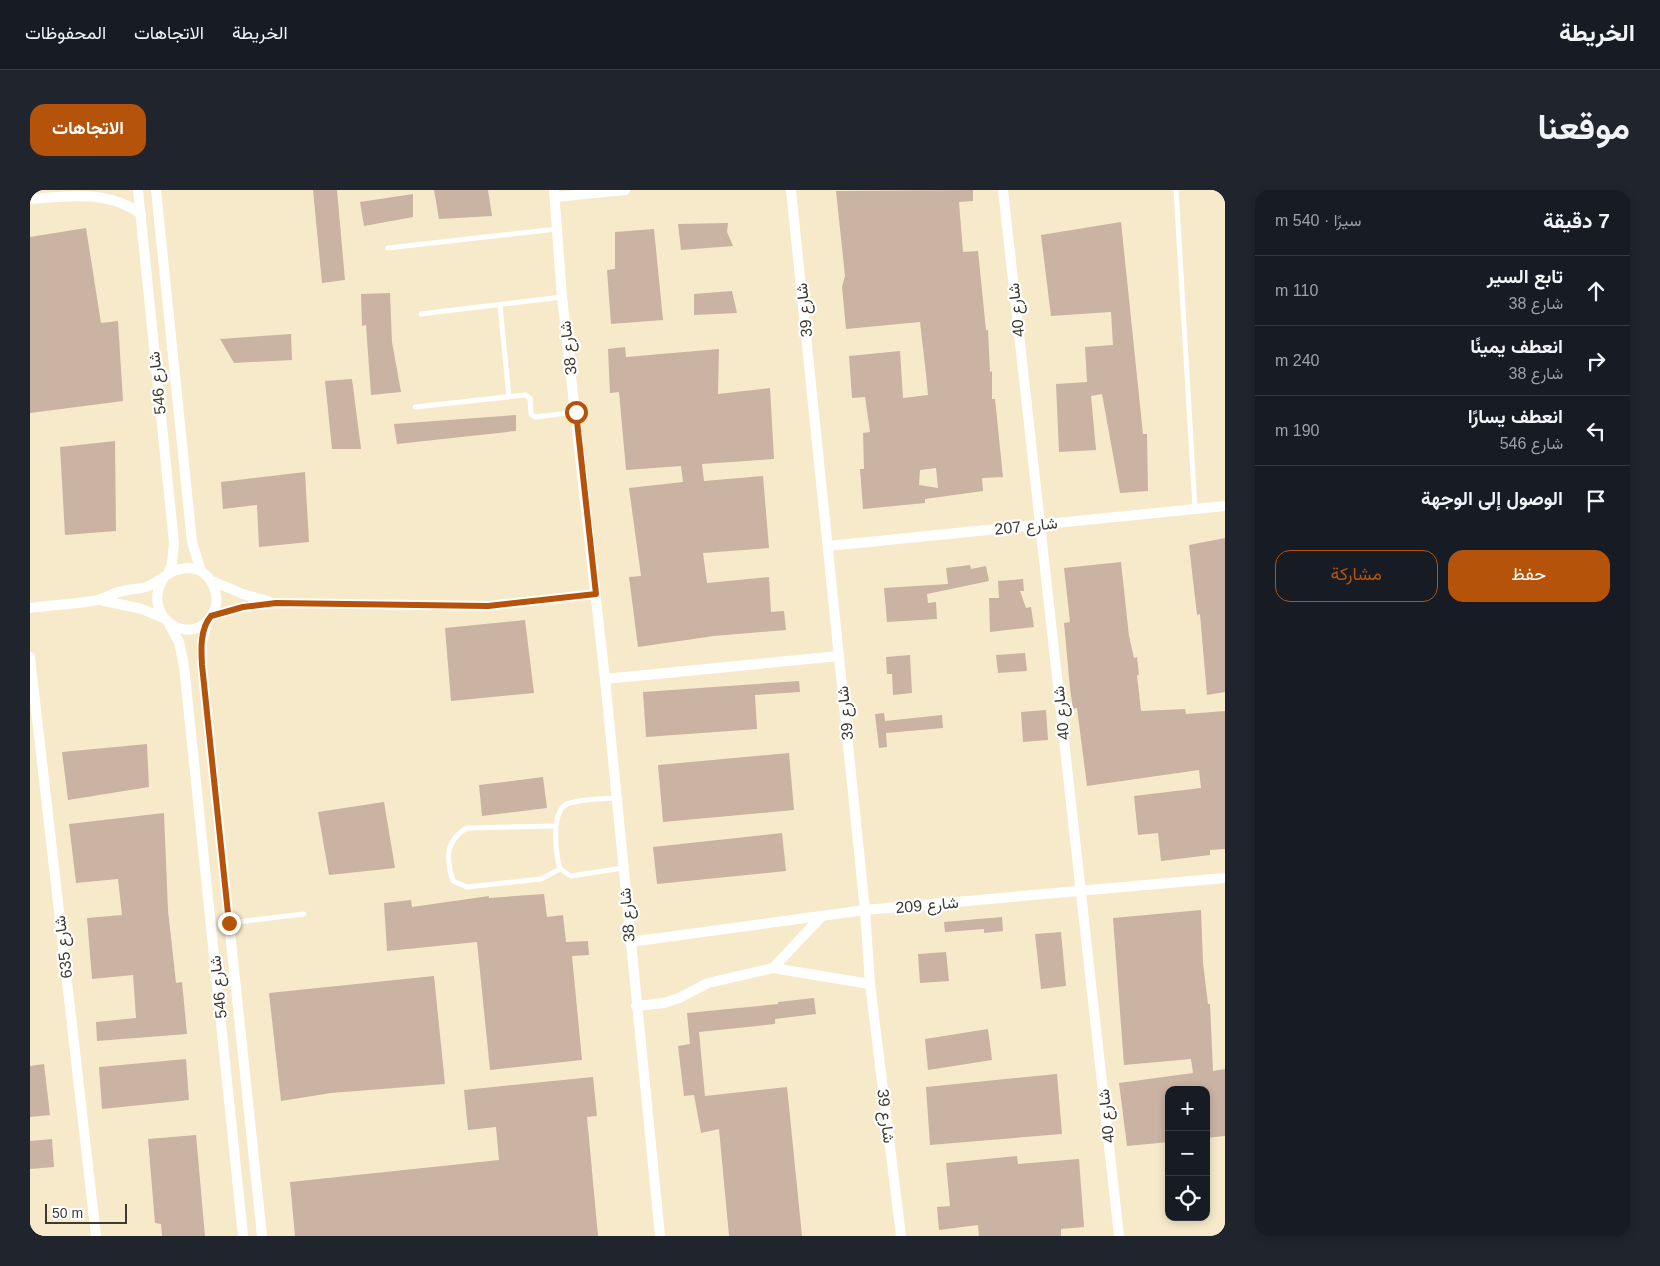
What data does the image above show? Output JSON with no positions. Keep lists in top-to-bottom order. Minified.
{"streets":{"street":["شارع 39","شارع 40","شارع 38","شارع 546","شارع 207","شارع 209","شارع 635"]},"crossings":[["شارع 39","شارع 207"],["شارع 39","شارع 209"],["شارع 40","شارع 207"],["شارع 40","شارع 209"],["شارع 38","شارع 209"]],"scale_bar":"50 m","page":{"header":"الخريطة","nav":["الخريطة","الاتجاهات","المحفوظات"],"title":"موقعنا","buttons":["الاتجاهات",["حفظ","مشاركة"]],"heading":["7 دقيقة","سيرًا · 540 m"],"list":[["تابع السير","شارع 38","110 m"],["انعطف يمينًا","شارع 38","240 m"],["انعطف يسارًا","شارع 546","190 m"],"الوصول إلى الوجهة"],"map_buttons":["+","−"],"scale":"50 m"}}
